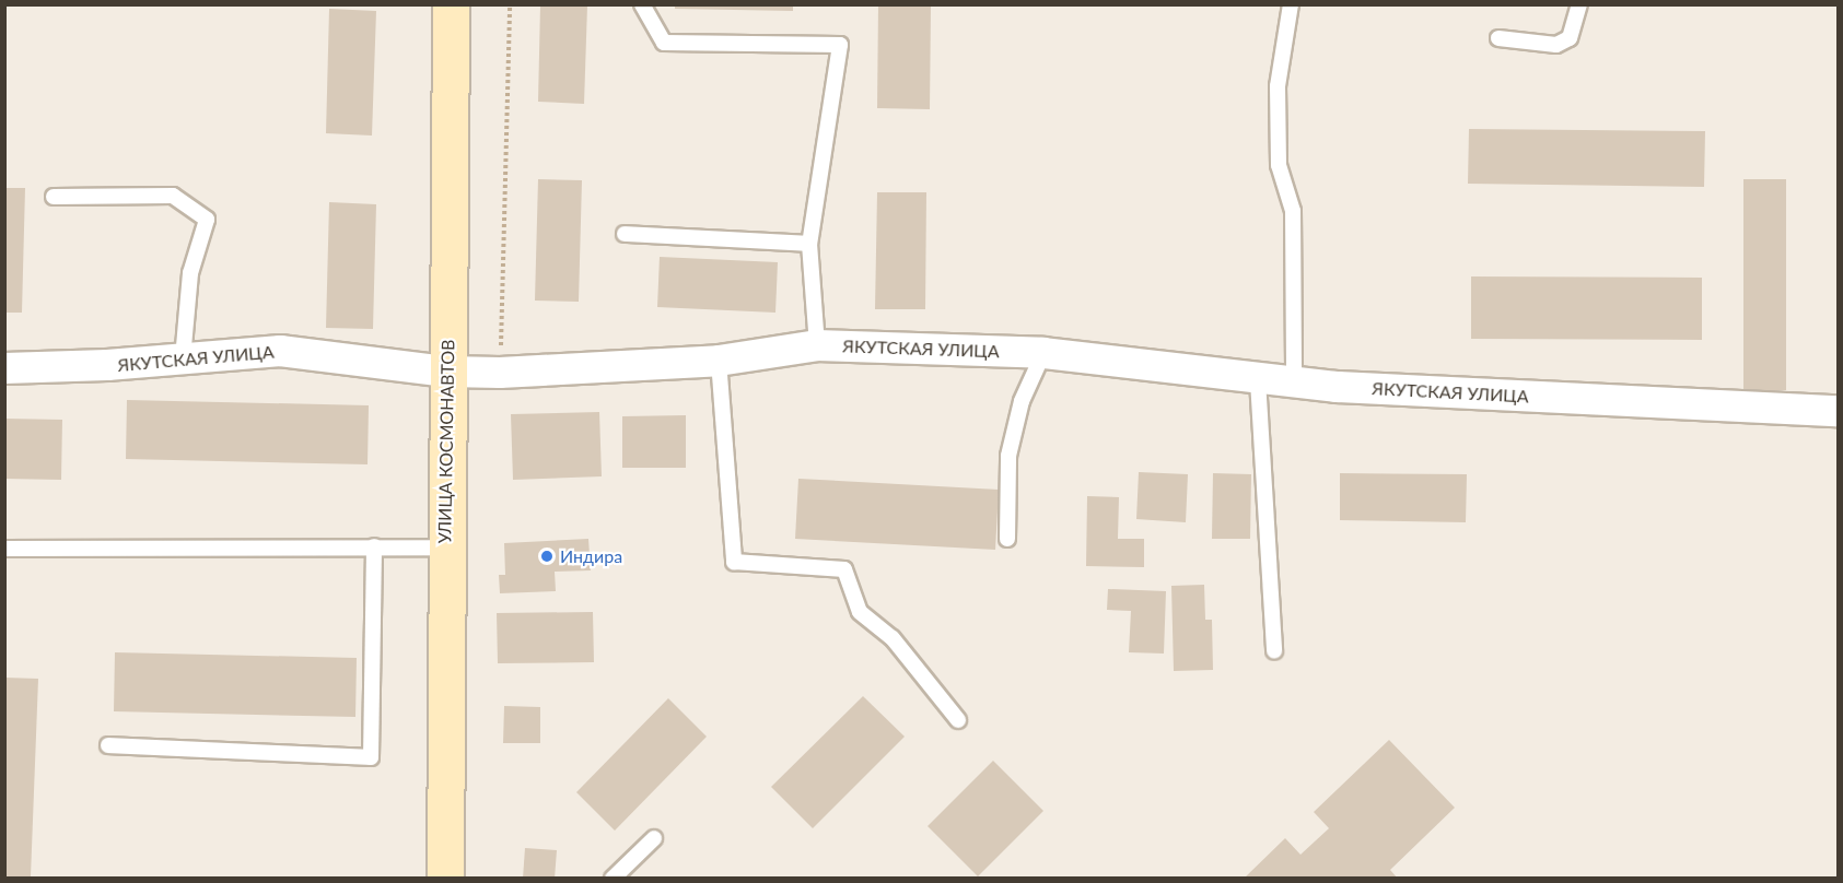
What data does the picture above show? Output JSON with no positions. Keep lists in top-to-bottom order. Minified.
{"streets":{"street":["ЯКУТСКАЯ УЛИЦА","УЛИЦА КОСМОНАВТОВ"]},"crossings":[["ЯКУТСКАЯ УЛИЦА","УЛИЦА КОСМОНАВТОВ"]],"places":["Индира"]}
